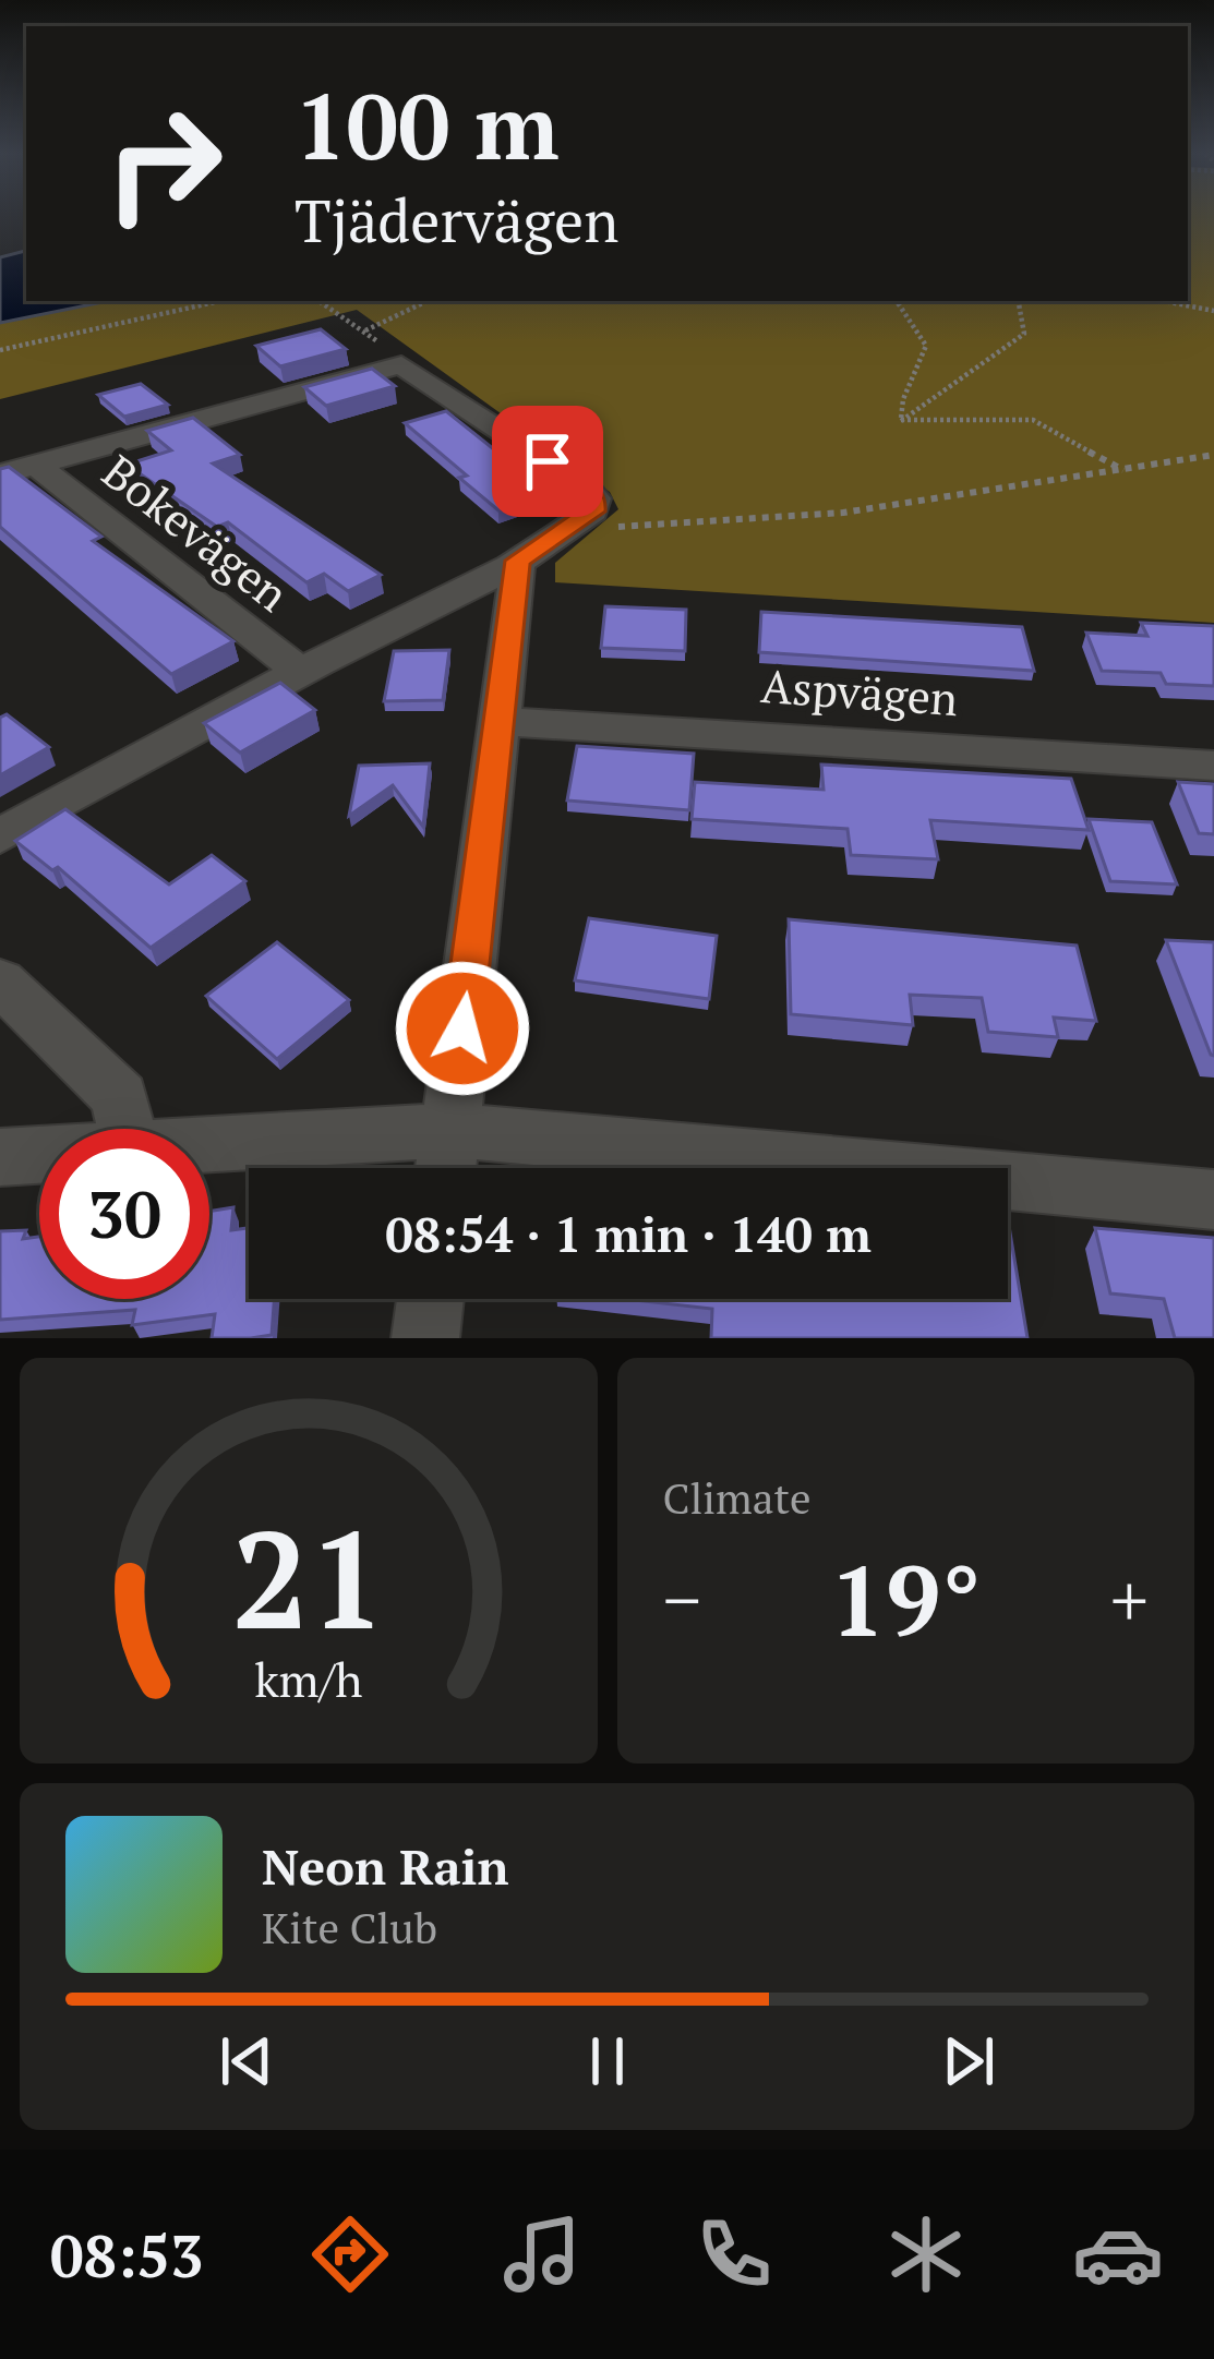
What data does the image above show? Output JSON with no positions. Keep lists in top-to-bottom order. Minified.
{"streets":{"street":["Bokevägen","Aspvägen"]},"page":{"turn":["100 m","Tjädervägen"],"limit":"30","trip":"08:54 · 1 min · 140 m","tile":"Climate","heat":["−","19°","+"],"song":["Neon Rain","Kite Club"],"tabs":"08:53","gauge":["21","km/h"]}}
